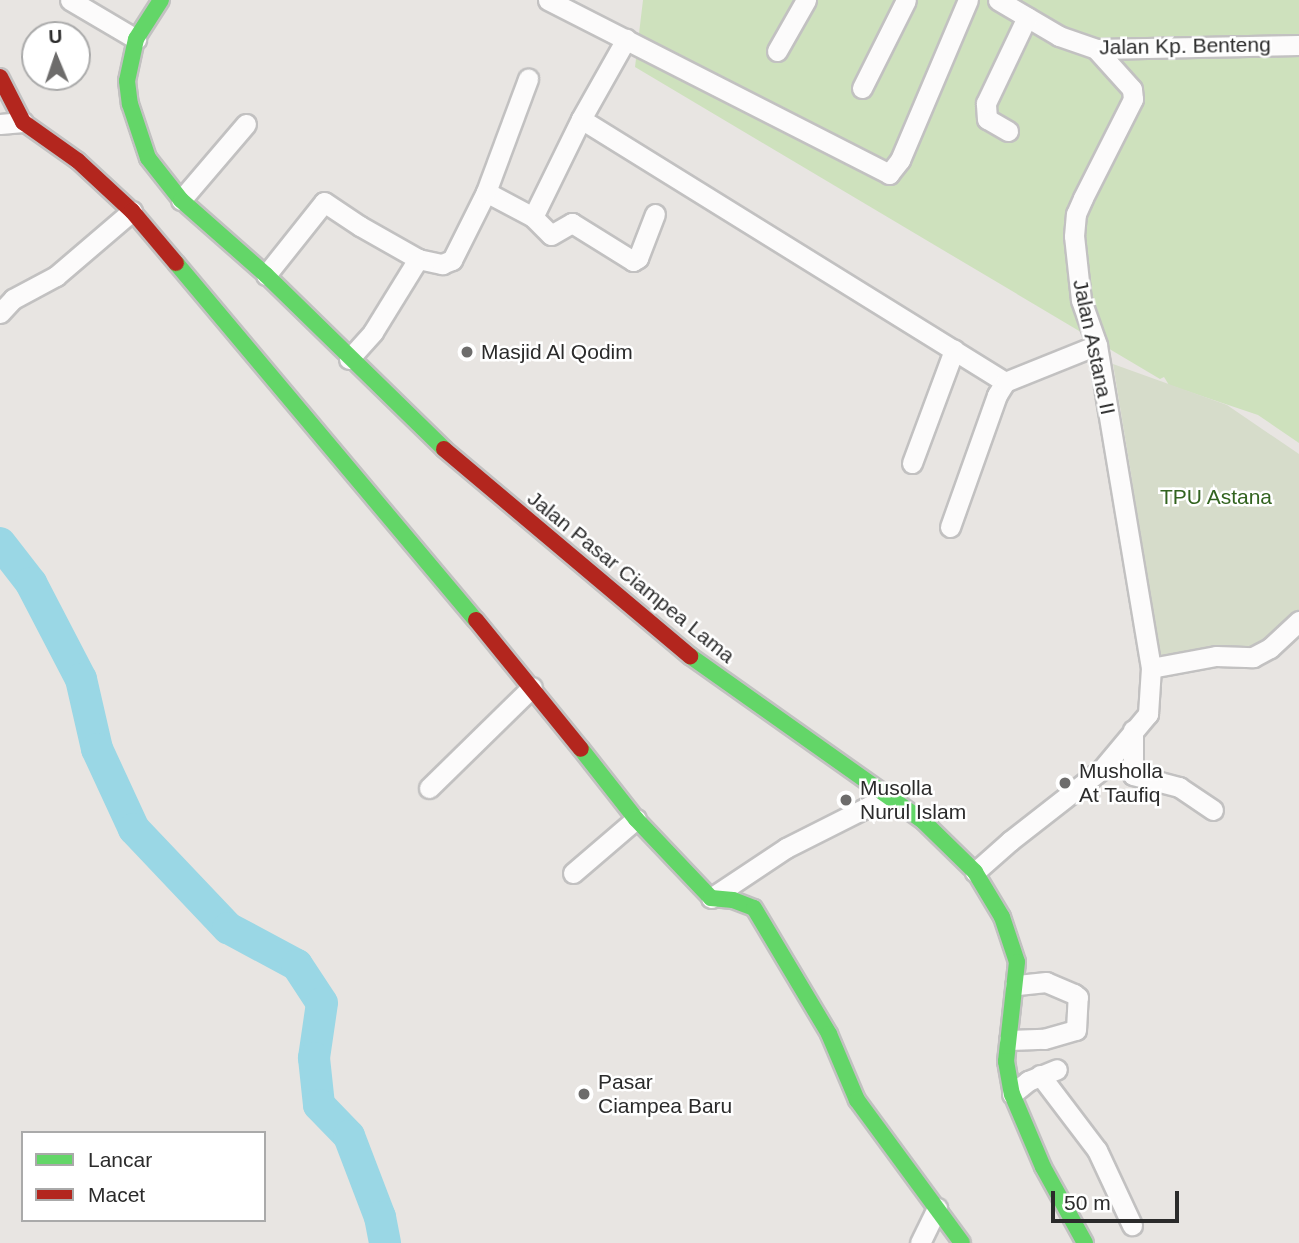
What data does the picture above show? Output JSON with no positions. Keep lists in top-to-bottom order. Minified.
{"streets":{"main road":["Jalan Pasar Ciampea Lama"],"street":["Jalan Kp. Benteng","Jalan Astana II"]},"crossings":[["Jalan Kp. Benteng","Jalan Astana II"],["Jalan Astana II","Jalan Pasar Ciampea Lama"]],"parks":["TPU Astana"],"places":["Masjid Al Qodim","Musholla At Taufiq","Musolla Nurul Islam","Pasar Ciampea Baru"],"legend":["Lancar","Macet"],"scale_bar":"50 m","north":"top"}
